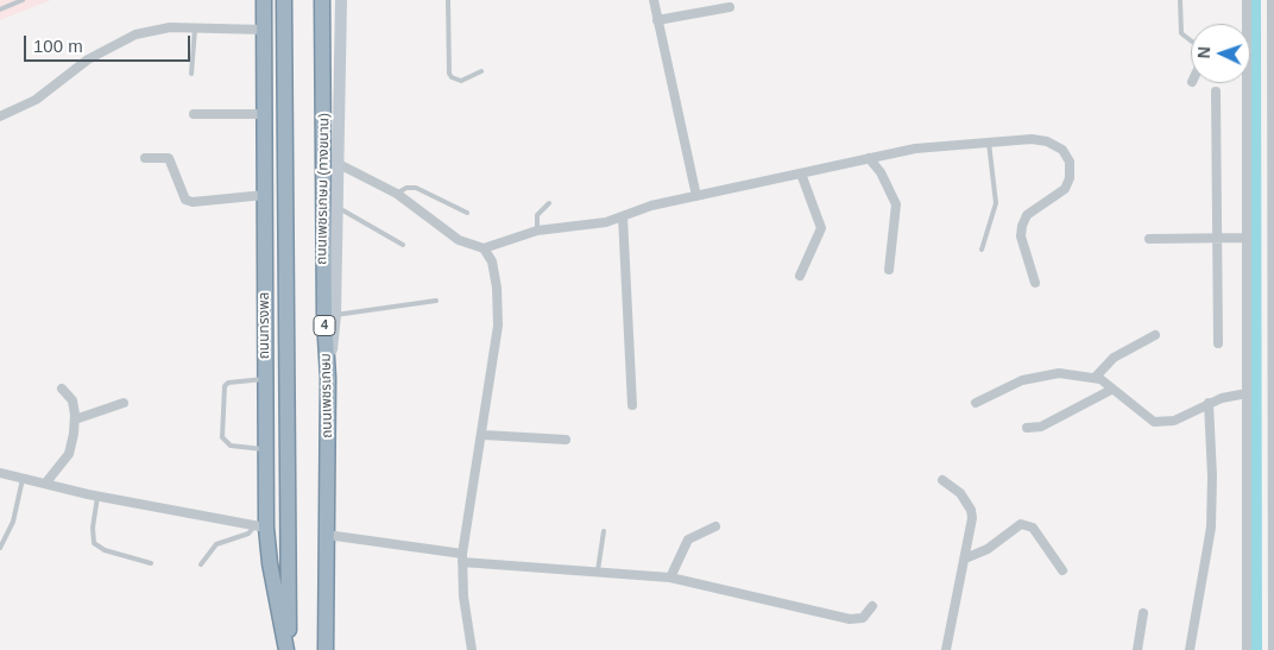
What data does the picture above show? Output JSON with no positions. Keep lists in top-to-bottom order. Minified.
{"streets":{"highway":["ถนนทรงพล","4","ถนนเพชรเกษม"],"main road":["ถนนเพชรเกษม (ทางขนาน)"]},"crossings":[["ถนนเพชรเกษม (ทางขนาน)","ถนนเพชรเกษม"]],"scale_bar":"100 m","north":"left"}
